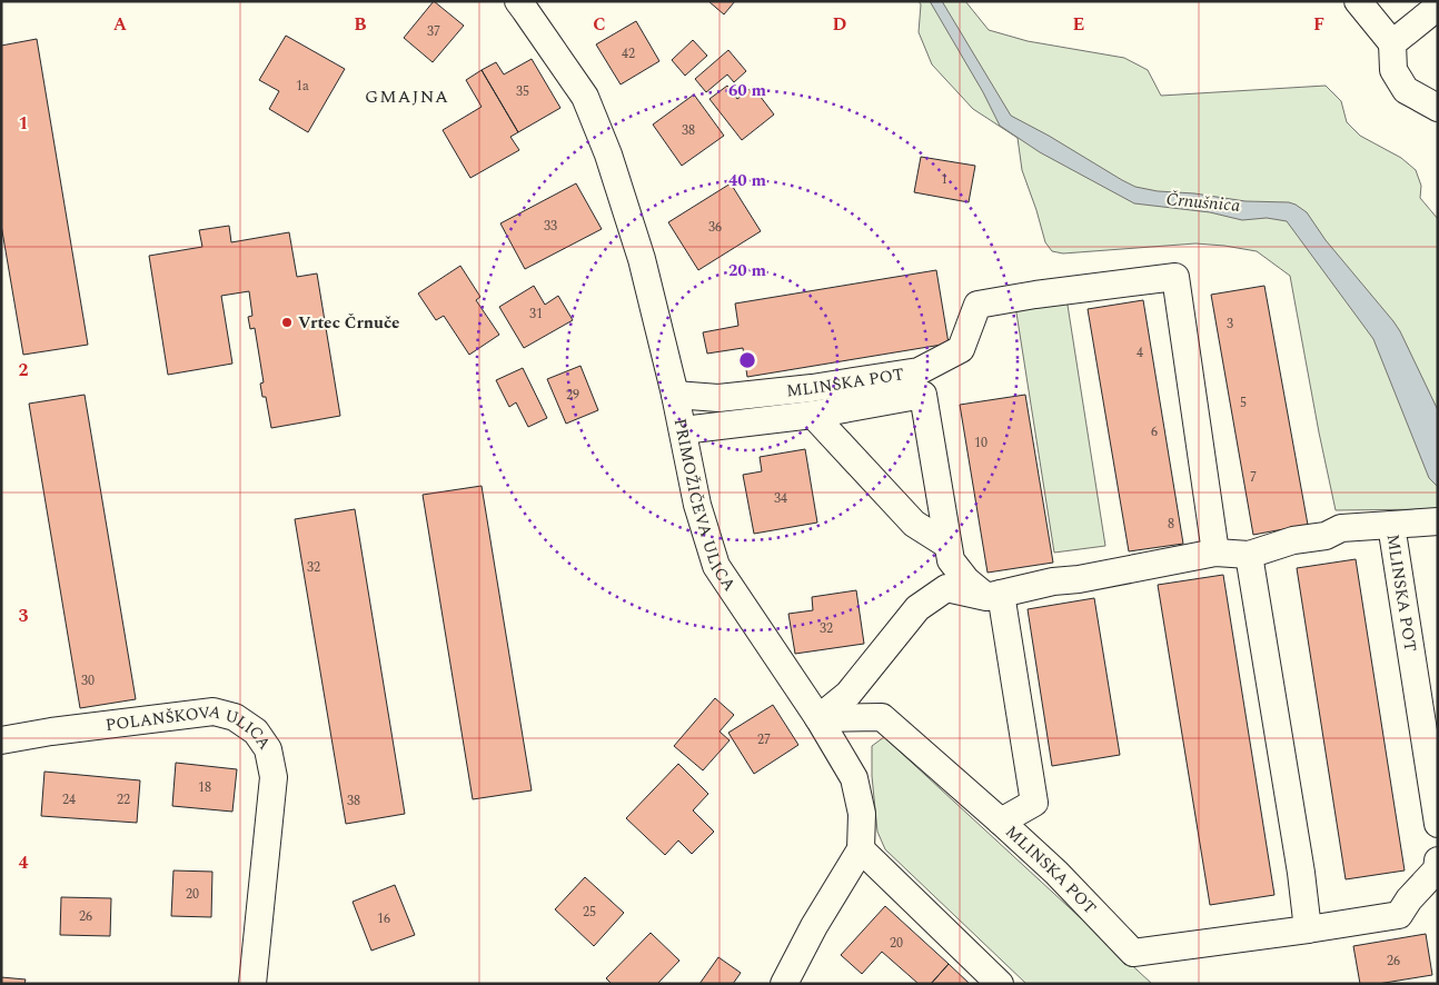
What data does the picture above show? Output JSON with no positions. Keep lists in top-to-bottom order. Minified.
{"streets":{"street":["MLINSKA POT","PRIMOŽIČEVA ULICA","POLANŠKOVA ULICA"]},"crossings":[["MLINSKA POT","PRIMOŽIČEVA ULICA"]],"districts":["GMAJNA"],"water":["Črnušnica"],"places":["Vrtec Črnuče"],"house_numbers":["37","42","1a","35","38","1","33","36","31","3","4","29","5","6","10","7","34","8","32","32","30","27","18","24","22","38","20","25","26","16","20","26"],"grid":{"columns":["A","B","C","D","E","F"],"rows":["1","2","3","4"]},"rings":["60 m","40 m","20 m"]}
